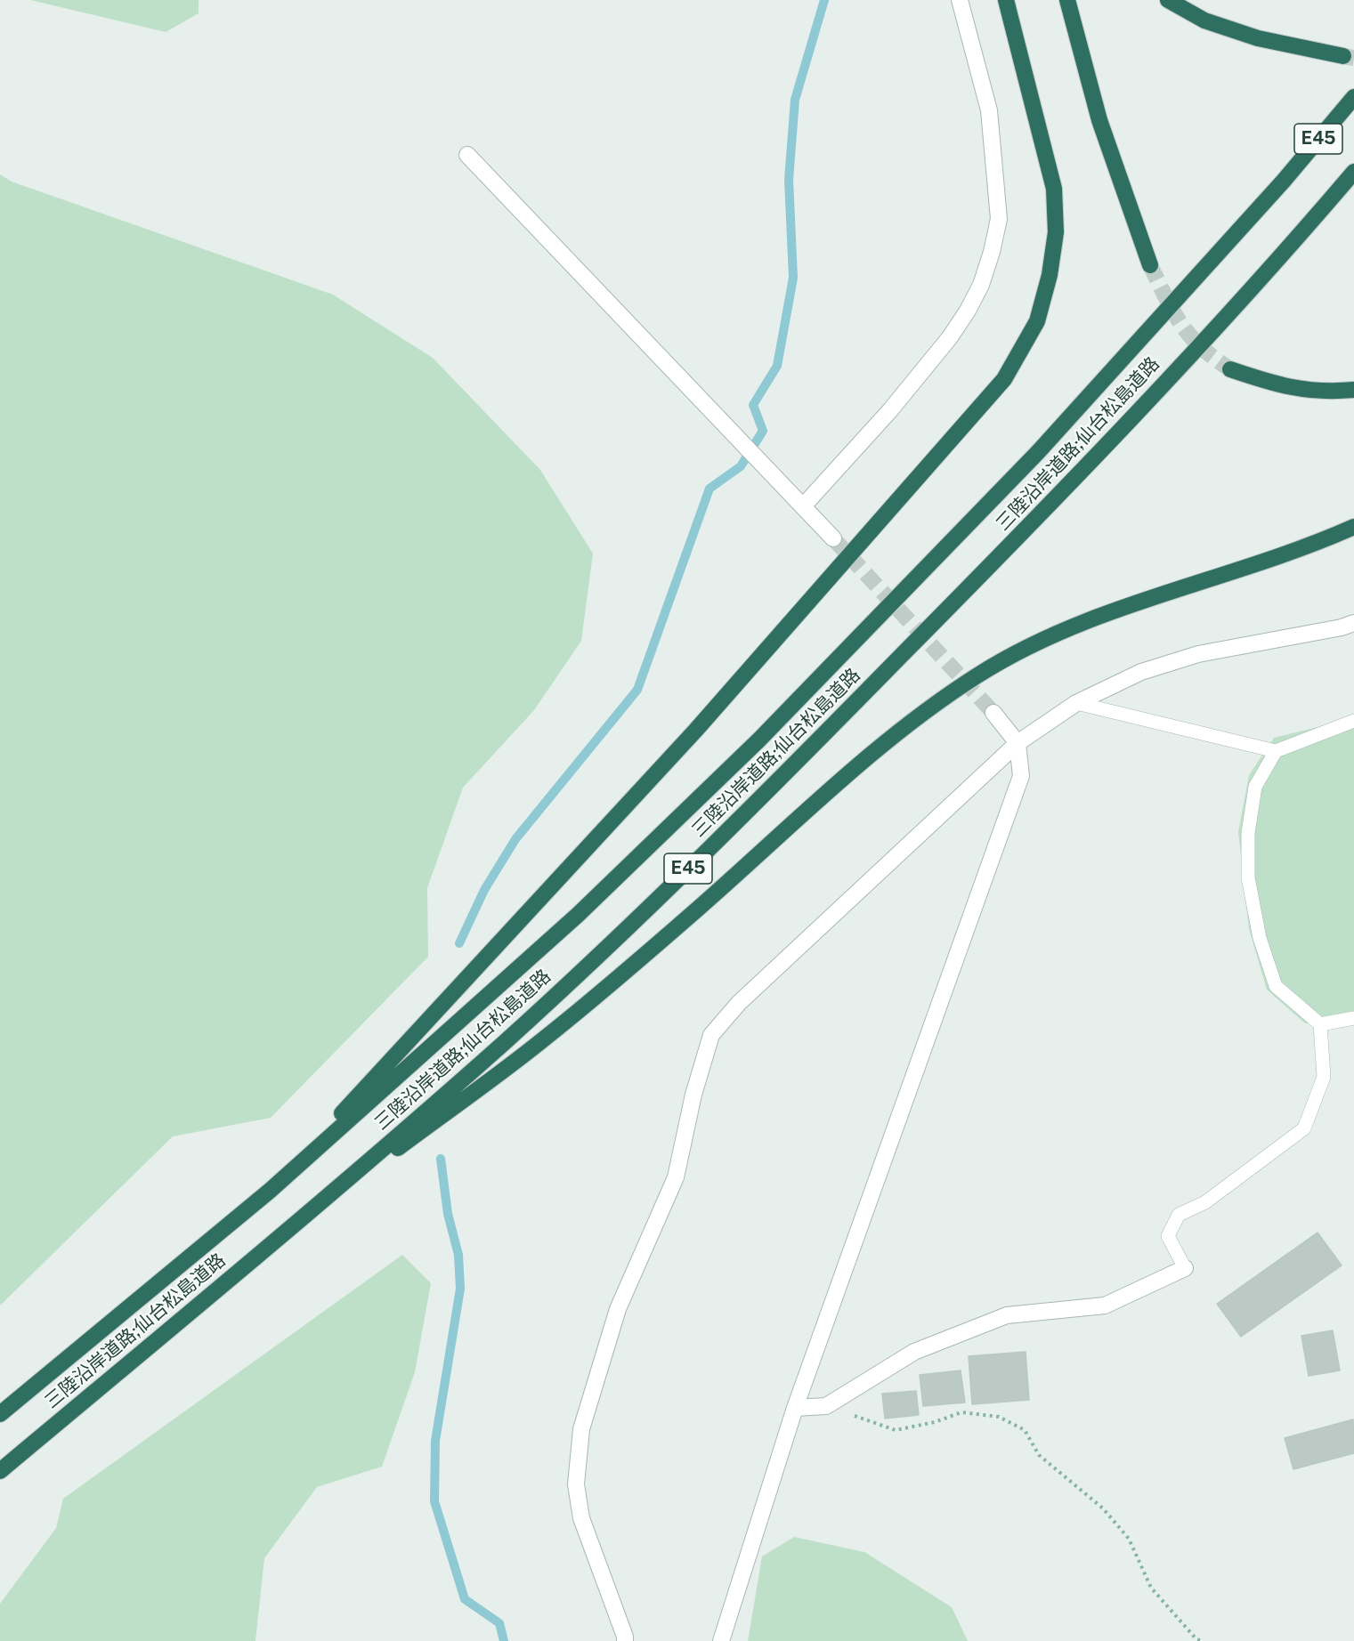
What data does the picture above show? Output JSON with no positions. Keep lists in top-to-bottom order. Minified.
{"streets":{"highway":["E45","三陸沿岸道路;仙台松島道路"]}}
